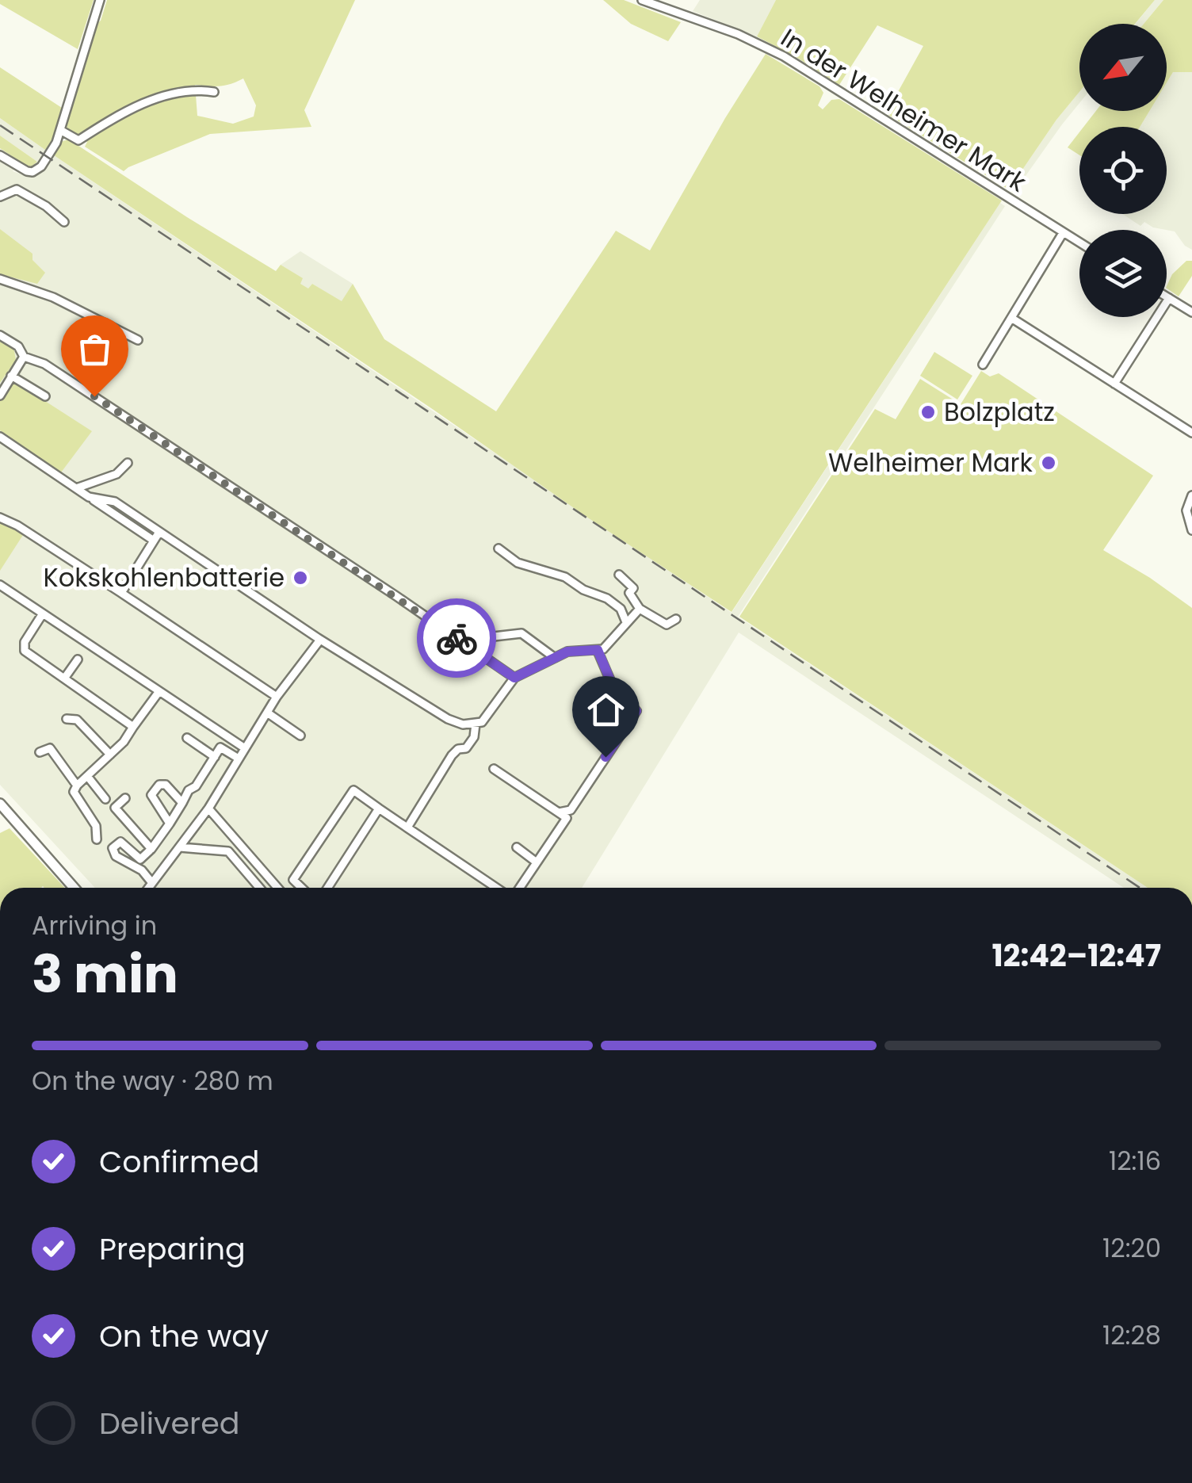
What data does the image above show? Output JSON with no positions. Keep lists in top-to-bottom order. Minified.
{"streets":{"street":["In der Welheimer Mark"]},"places":["Bolzplatz","Welheimer Mark","Kokskohlenbatterie"],"north":"bottom left","page":{"heading":["3 min","Arriving in","12:42–12:47"],"bar":"On the way · 280 m","list":[["Confirmed","12:16"],["Preparing","12:20"],["On the way","12:28"],"Delivered"]}}
